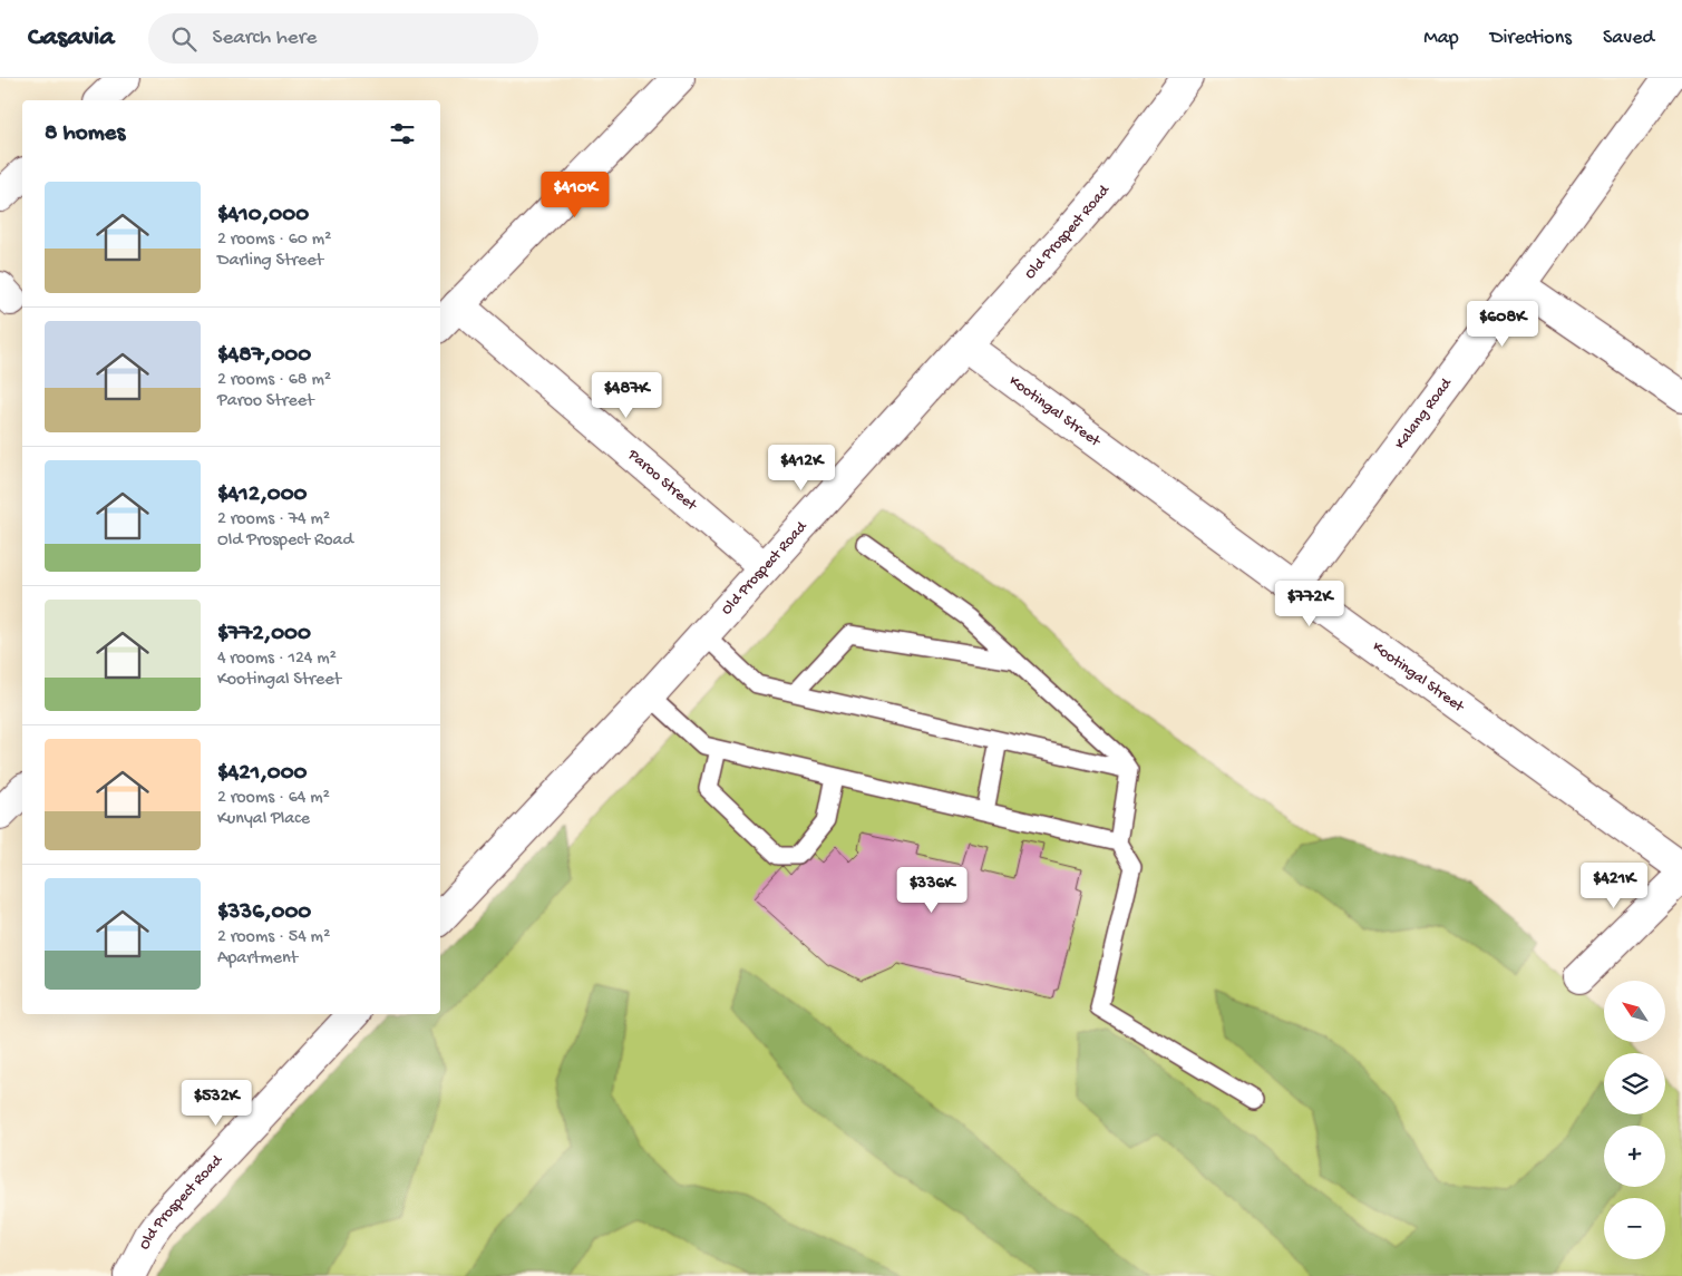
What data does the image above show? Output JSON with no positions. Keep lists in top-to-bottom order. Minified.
{"streets":{"street":["Old Prospect Road","Kootingal Street","Kalang Road","Paroo Street"]},"crossings":[["Old Prospect Road","Kootingal Street"],["Old Prospect Road","Paroo Street"],["Kootingal Street","Kalang Road"]],"north":"top left","page":{"header":"Casavia","search":"Search here","nav":["Map","Directions","Saved"],"heading":"8 homes","list":[{"name":"$410,000","note":"2 rooms · 60 m² · Darling Street"},{"name":"$487,000","note":"2 rooms · 68 m² · Paroo Street"},{"name":"$412,000","note":"2 rooms · 74 m² · Old Prospect Road"},{"name":"$772,000","note":"4 rooms · 124 m² · Kootingal Street"},{"name":"$421,000","note":"2 rooms · 64 m² · Kunyal Place"},{"name":"$336,000","note":"2 rooms · 54 m² · Apartment"}],"price":["$410K","$608K","$487K","$412K","$772K","$421K","$336K","$532K"],"map_buttons":["+","−"]}}
